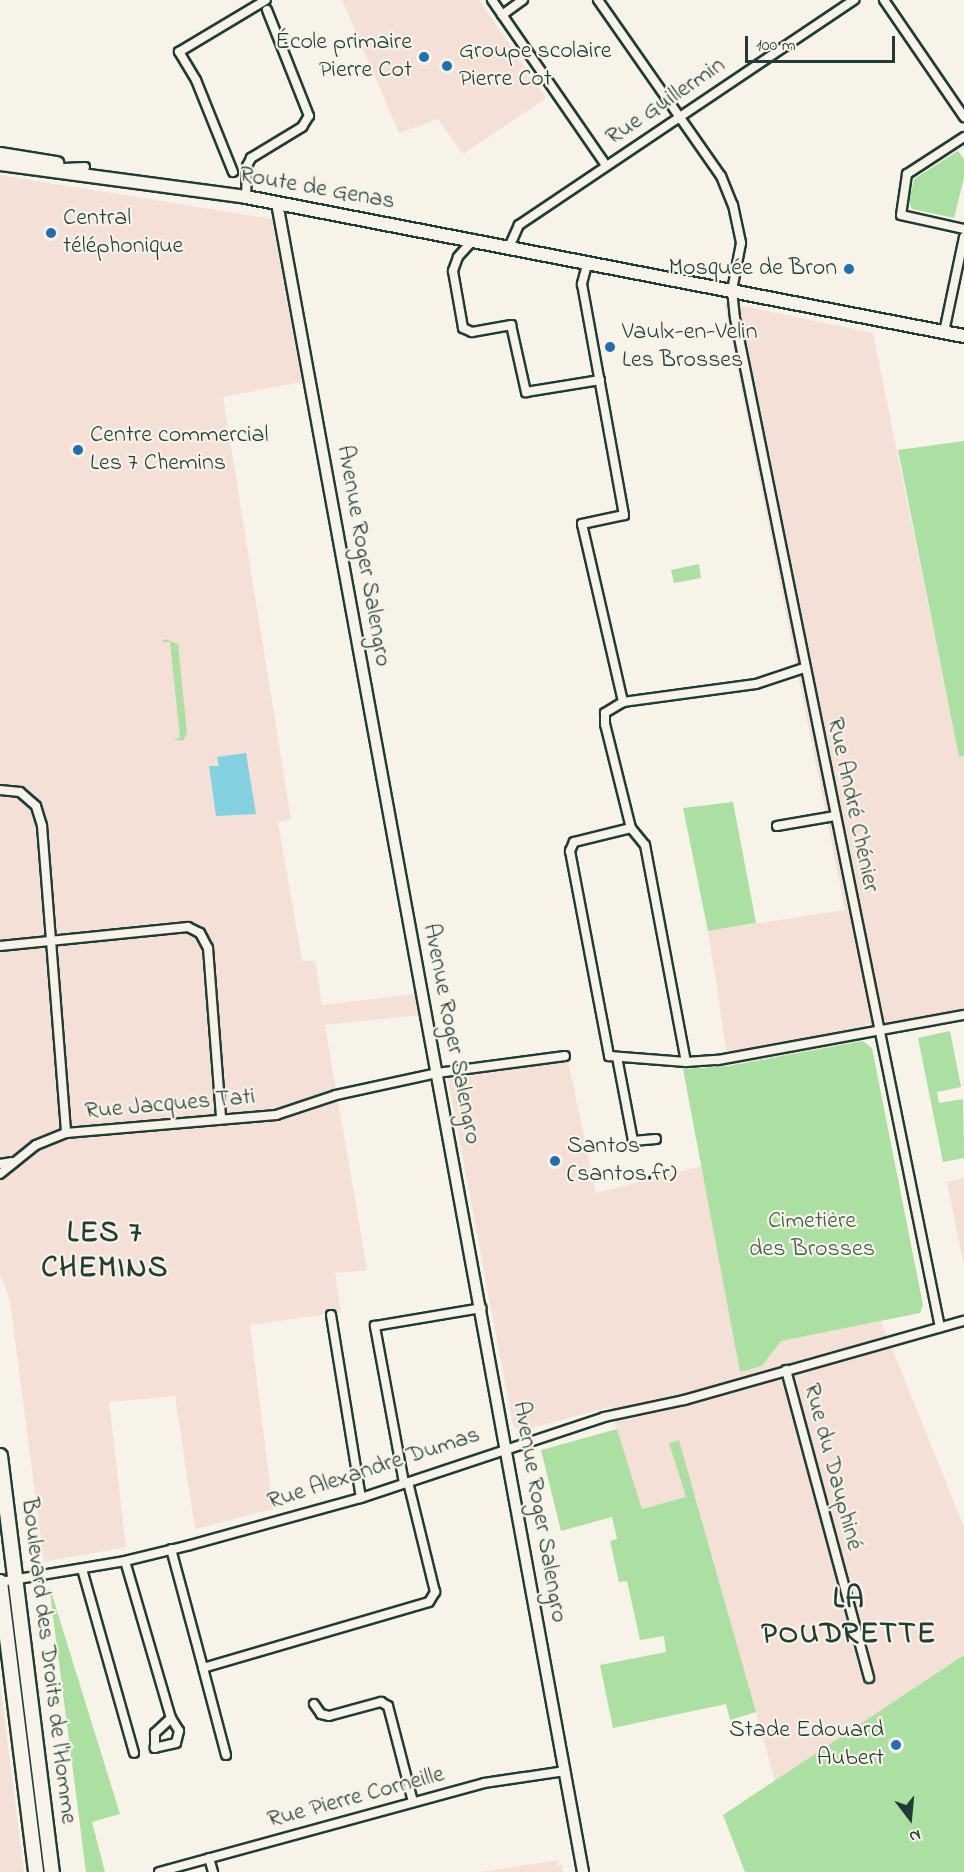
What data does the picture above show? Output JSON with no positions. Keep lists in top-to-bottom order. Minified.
{"streets":{"main road":["Route de Genas","Boulevard des Droits de l'Homme"],"street":["Rue Guillermin","Avenue Roger Salengro","Rue André Chénier","Rue Jacques Tati","Rue du Dauphiné","Rue Alexandre Dumas","Rue Pierre Corneille"]},"crossings":[["Rue Guillermin","Route de Genas"],["Route de Genas","Avenue Roger Salengro"],["Route de Genas","Rue André Chénier"],["Avenue Roger Salengro","Rue Jacques Tati"],["Avenue Roger Salengro","Rue Alexandre Dumas"],["Avenue Roger Salengro","Rue Pierre Corneille"],["Rue André Chénier","Rue Alexandre Dumas"],["Rue du Dauphiné","Rue Alexandre Dumas"],["Rue Alexandre Dumas","Boulevard des Droits de l'Homme"]],"districts":["LES 7 CHEMINS","LA POUDRETTE"],"parks":["Cimetière des Brosses"],"places":["École primaire Pierre Cot","Groupe scolaire Pierre Cot","Central téléphonique","Mosquée de Bron","Vaulx-en-Velin Les Brosses","Centre commercial Les 7 Chemins","Santos (santos.fr)","Stade Edouard Aubert"],"scale_bar":"100 m","north":"bottom"}
